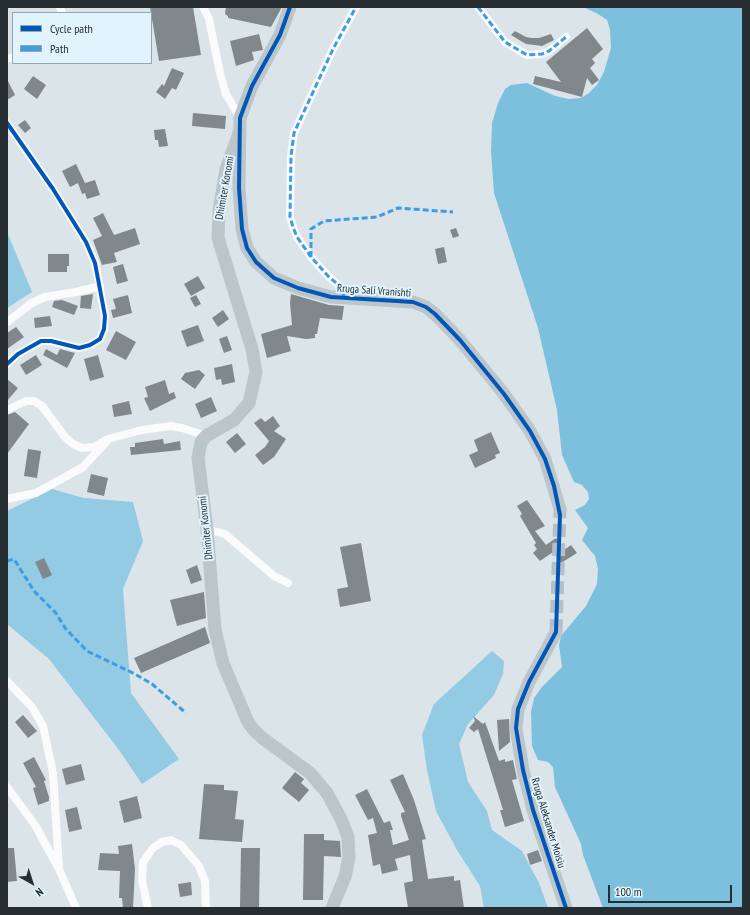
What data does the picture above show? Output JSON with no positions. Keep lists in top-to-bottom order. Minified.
{"streets":{"main road":["Dhimiter Konomi","Rruga Sali Vranishti","Rruga Aleksander Moisiu"]},"crossings":[["Dhimiter Konomi","Rruga Sali Vranishti"]],"legend":["Cycle path","Path"],"scale_bar":"100 m","north":"bottom right"}
